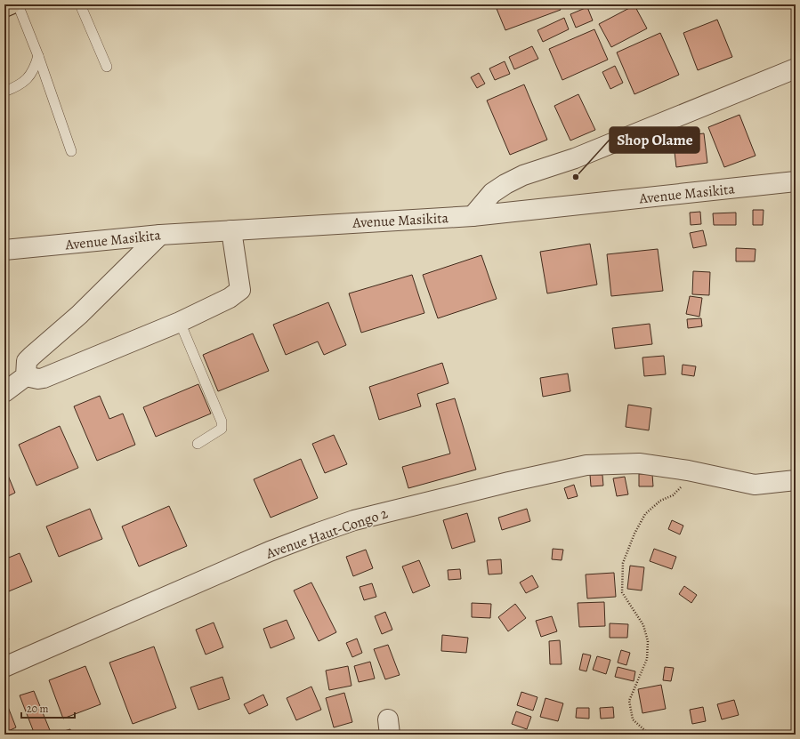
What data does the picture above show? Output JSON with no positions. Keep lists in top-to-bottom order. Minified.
{"streets":{"street":["Avenue Masikita","Avenue Haut-Congo 2"]},"places":["Shop Olame"],"scale_bar":"20 m"}
